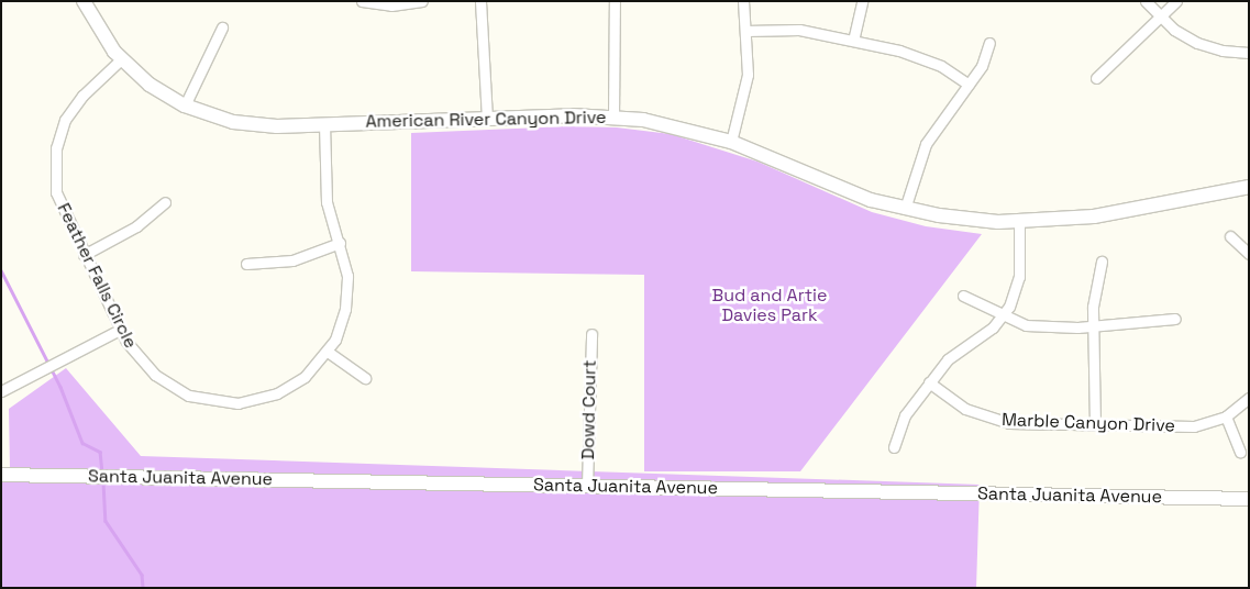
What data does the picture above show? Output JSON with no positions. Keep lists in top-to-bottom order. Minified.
{"streets":{"street":["American River Canyon Drive","Feather Falls Circle","Dowd Court","Marble Canyon Drive","Santa Juanita Avenue"]},"crossings":[["American River Canyon Drive","Feather Falls Circle"],["Dowd Court","Santa Juanita Avenue"]],"parks":["Bud and Artie Davies Park"]}
